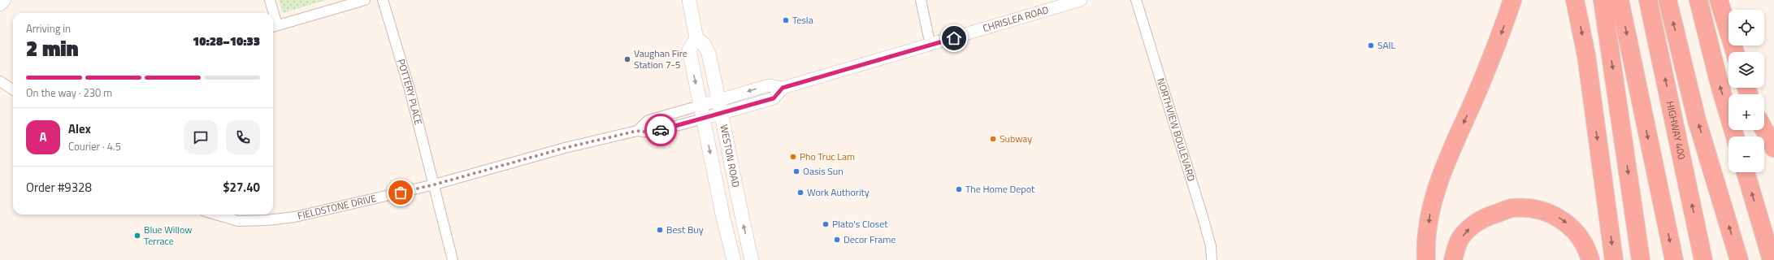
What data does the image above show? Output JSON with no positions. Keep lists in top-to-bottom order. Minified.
{"streets":{"highway":["HIGHWAY 400"],"main road":["WESTON ROAD"],"street":["CHRISLEA ROAD","POTTERY PLACE","NORTHVIEW BOULEVARD","FIELDSTONE DRIVE"]},"crossings":[["CHRISLEA ROAD","WESTON ROAD"],["CHRISLEA ROAD","FIELDSTONE DRIVE"],["POTTERY PLACE","FIELDSTONE DRIVE"],["WESTON ROAD","FIELDSTONE DRIVE"]],"places":["Tesla","SAIL","Vaughan Fire Station 7-5","Subway","Pho Truc Lam","Oasis Sun","The Home Depot","Work Authority","Plato's Closet","Best Buy","Blue Willow Terrace","Decor Frame"],"page":{"map_buttons":["+","−"],"heading":["2 min","Arriving in","10:28–10:33"],"panel":["Alex","Courier · 4.5","Order #9328","$27.40"],"bar":"On the way · 230 m","round":"A"}}
